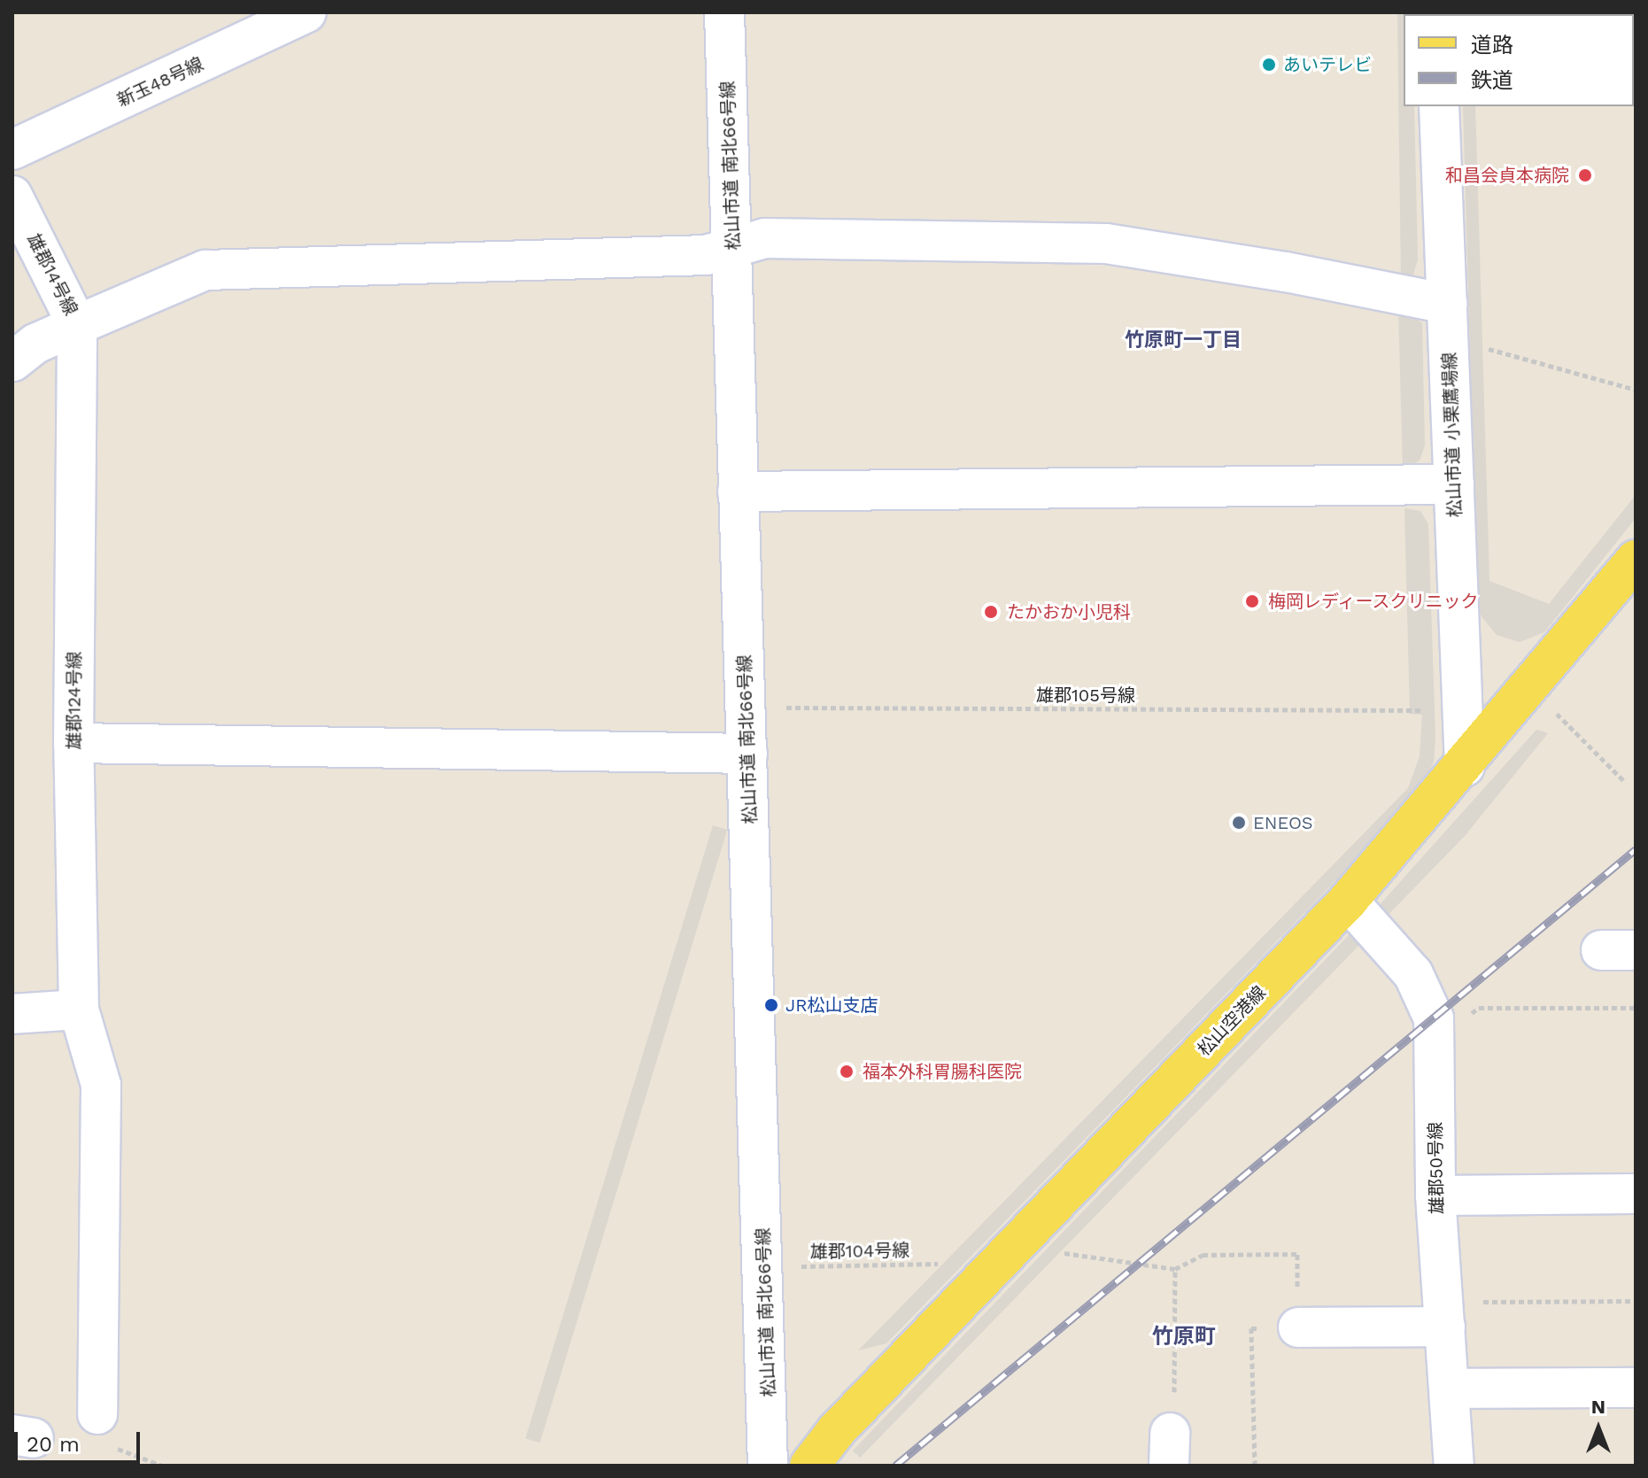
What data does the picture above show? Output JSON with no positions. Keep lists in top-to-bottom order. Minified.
{"streets":{"main road":["松山空港線"],"street":["新玉48号線","松山市道 南北66号線","雄郡14号線","松山市道 小栗鷹場線","雄郡124号線","雄郡50号線"],"path":["雄郡105号線","雄郡104号線"]},"crossings":[["松山市道 南北66号線","雄郡105号線"],["松山市道 南北66号線","雄郡104号線"],["雄郡14号線","雄郡124号線"],["松山市道 小栗鷹場線","松山空港線"],["松山空港線","雄郡50号線"]],"districts":["竹原町一丁目","竹原町"],"places":["あいテレビ","和昌会貞本病院","梅岡レディースクリニック","たかおか小児科","ENEOS","JR松山支店","福本外科胃腸科医院"],"legend":["道路","鉄道"],"scale_bar":"20 m","north":"top"}
